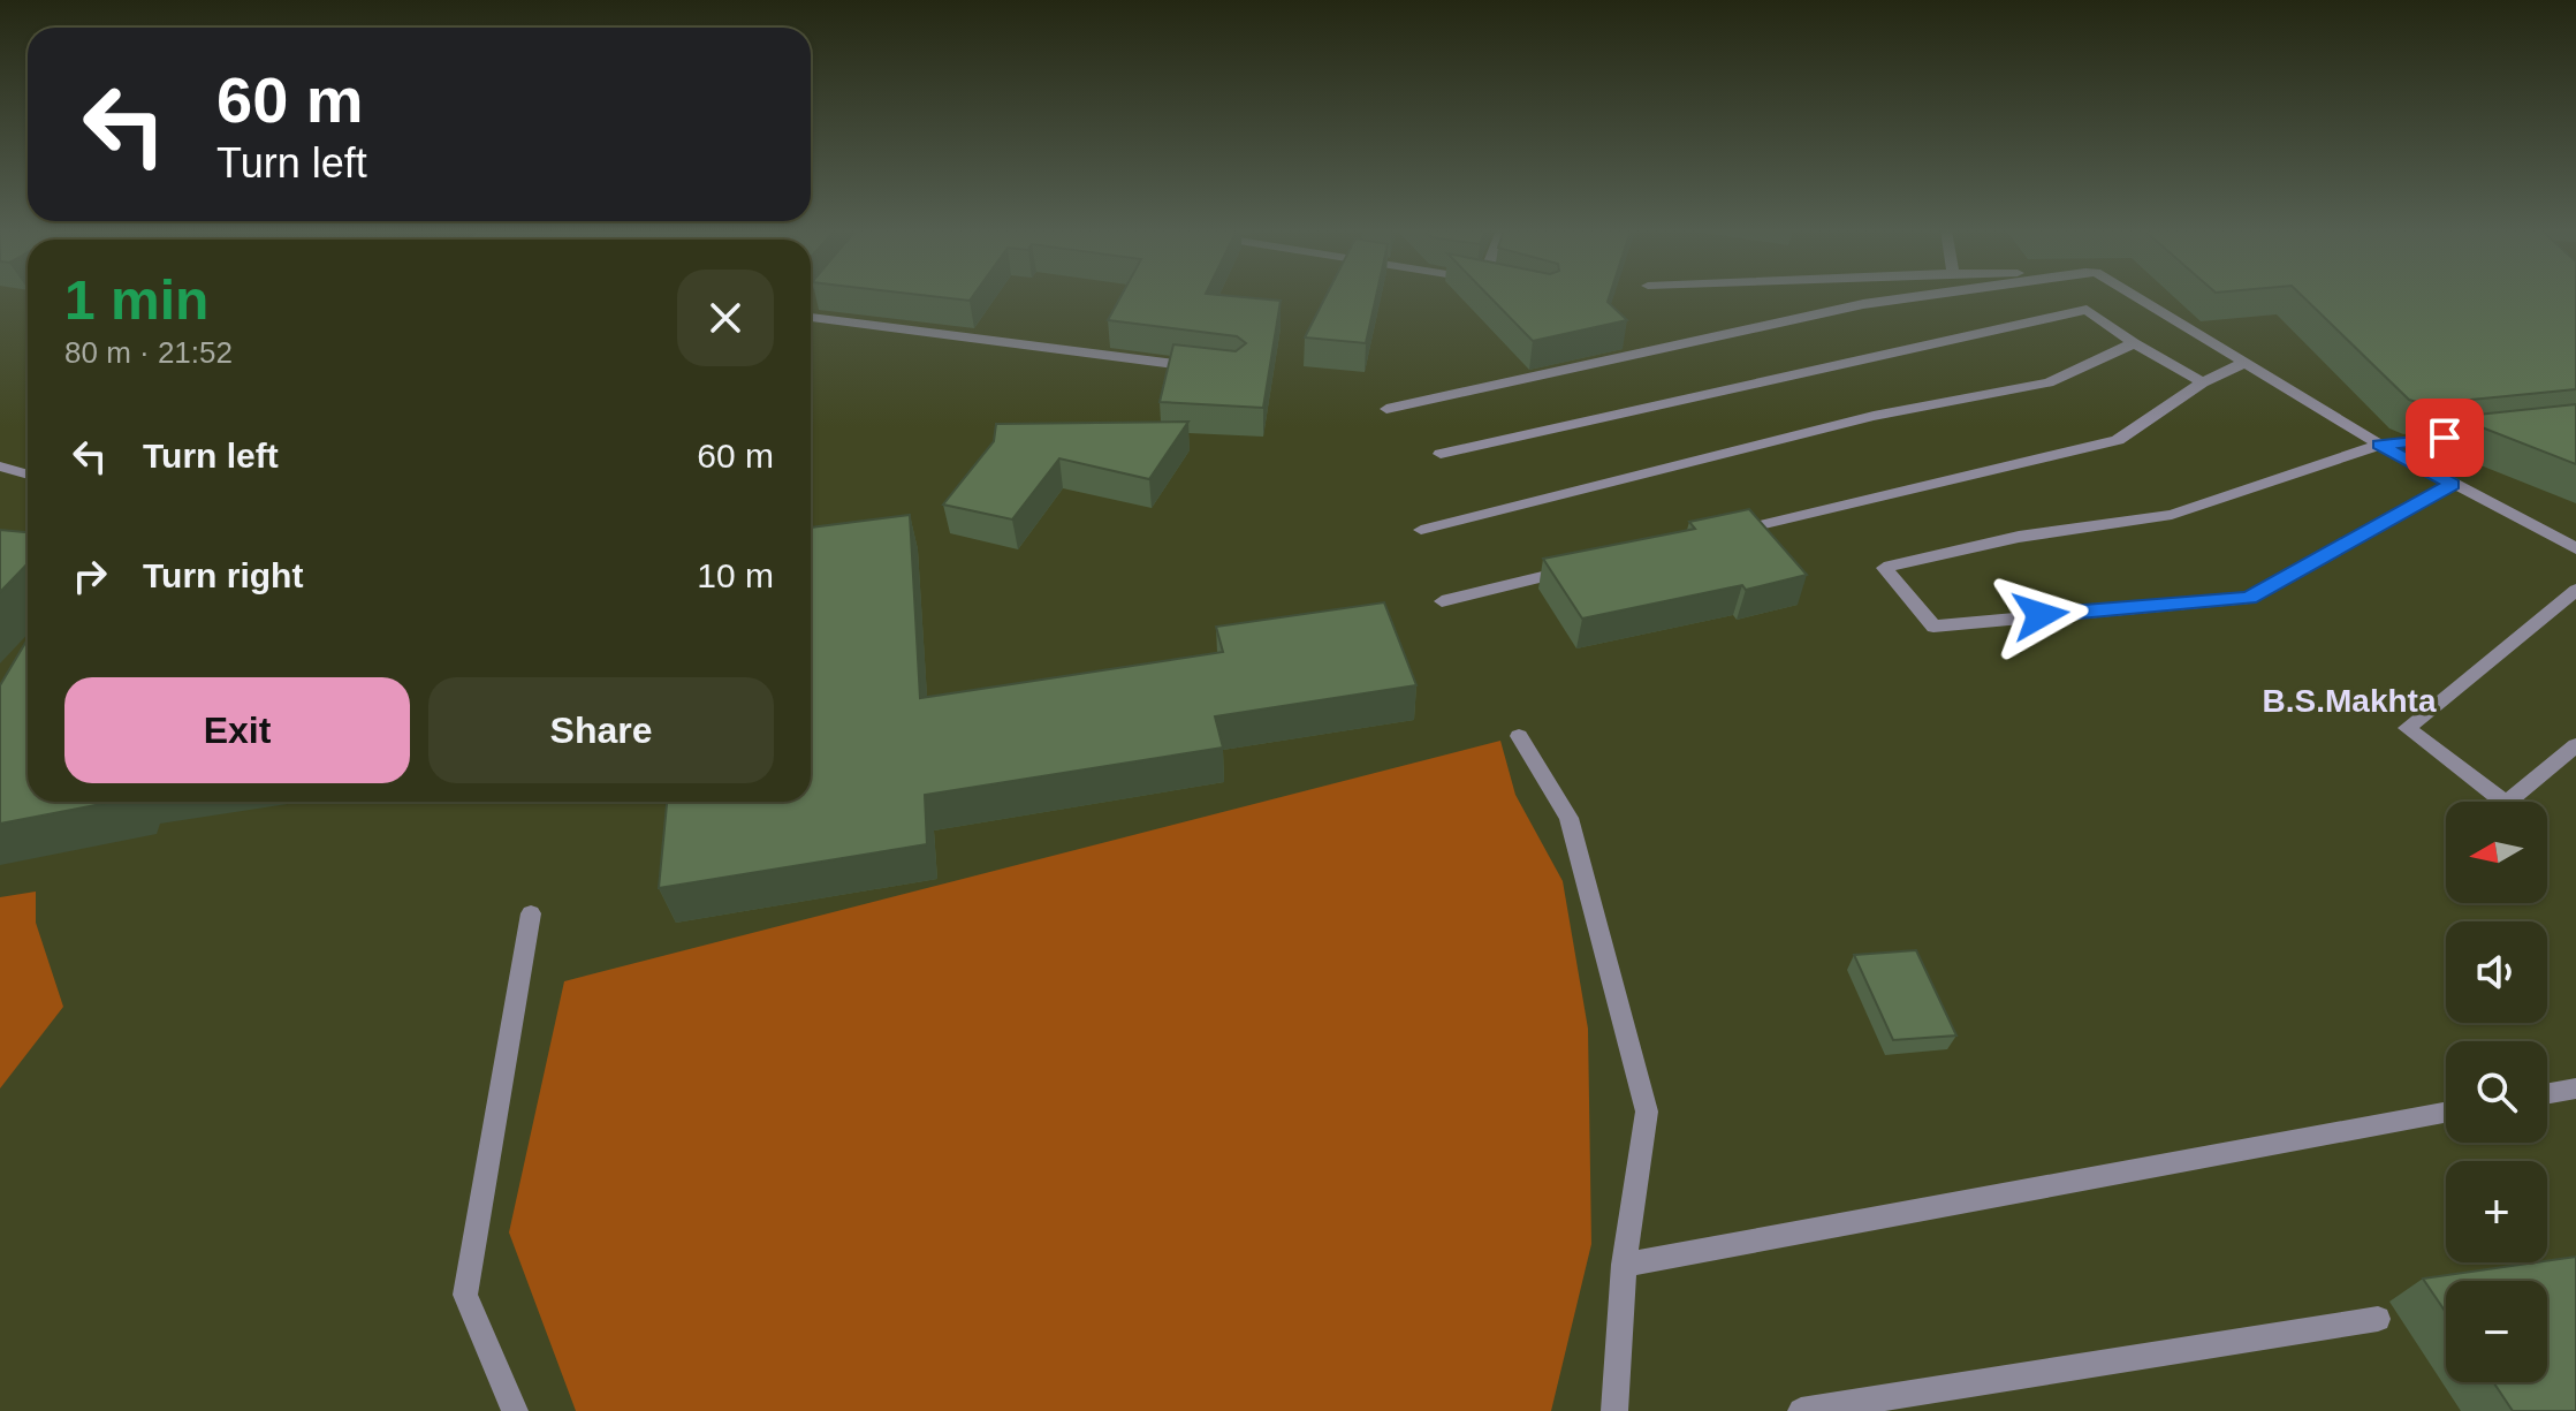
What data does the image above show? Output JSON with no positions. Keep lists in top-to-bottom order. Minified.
{"districts":["B.S.Makhta"],"north":"left","page":{"turn":["60 m","Turn left"],"heading":["1 min","80 m · 21:52"],"list":[{"name":"Turn left","value":"60 m"},{"name":"Turn right","value":"10 m"}],"buttons":["Exit","Share"],"map_buttons":["+","−"]}}
